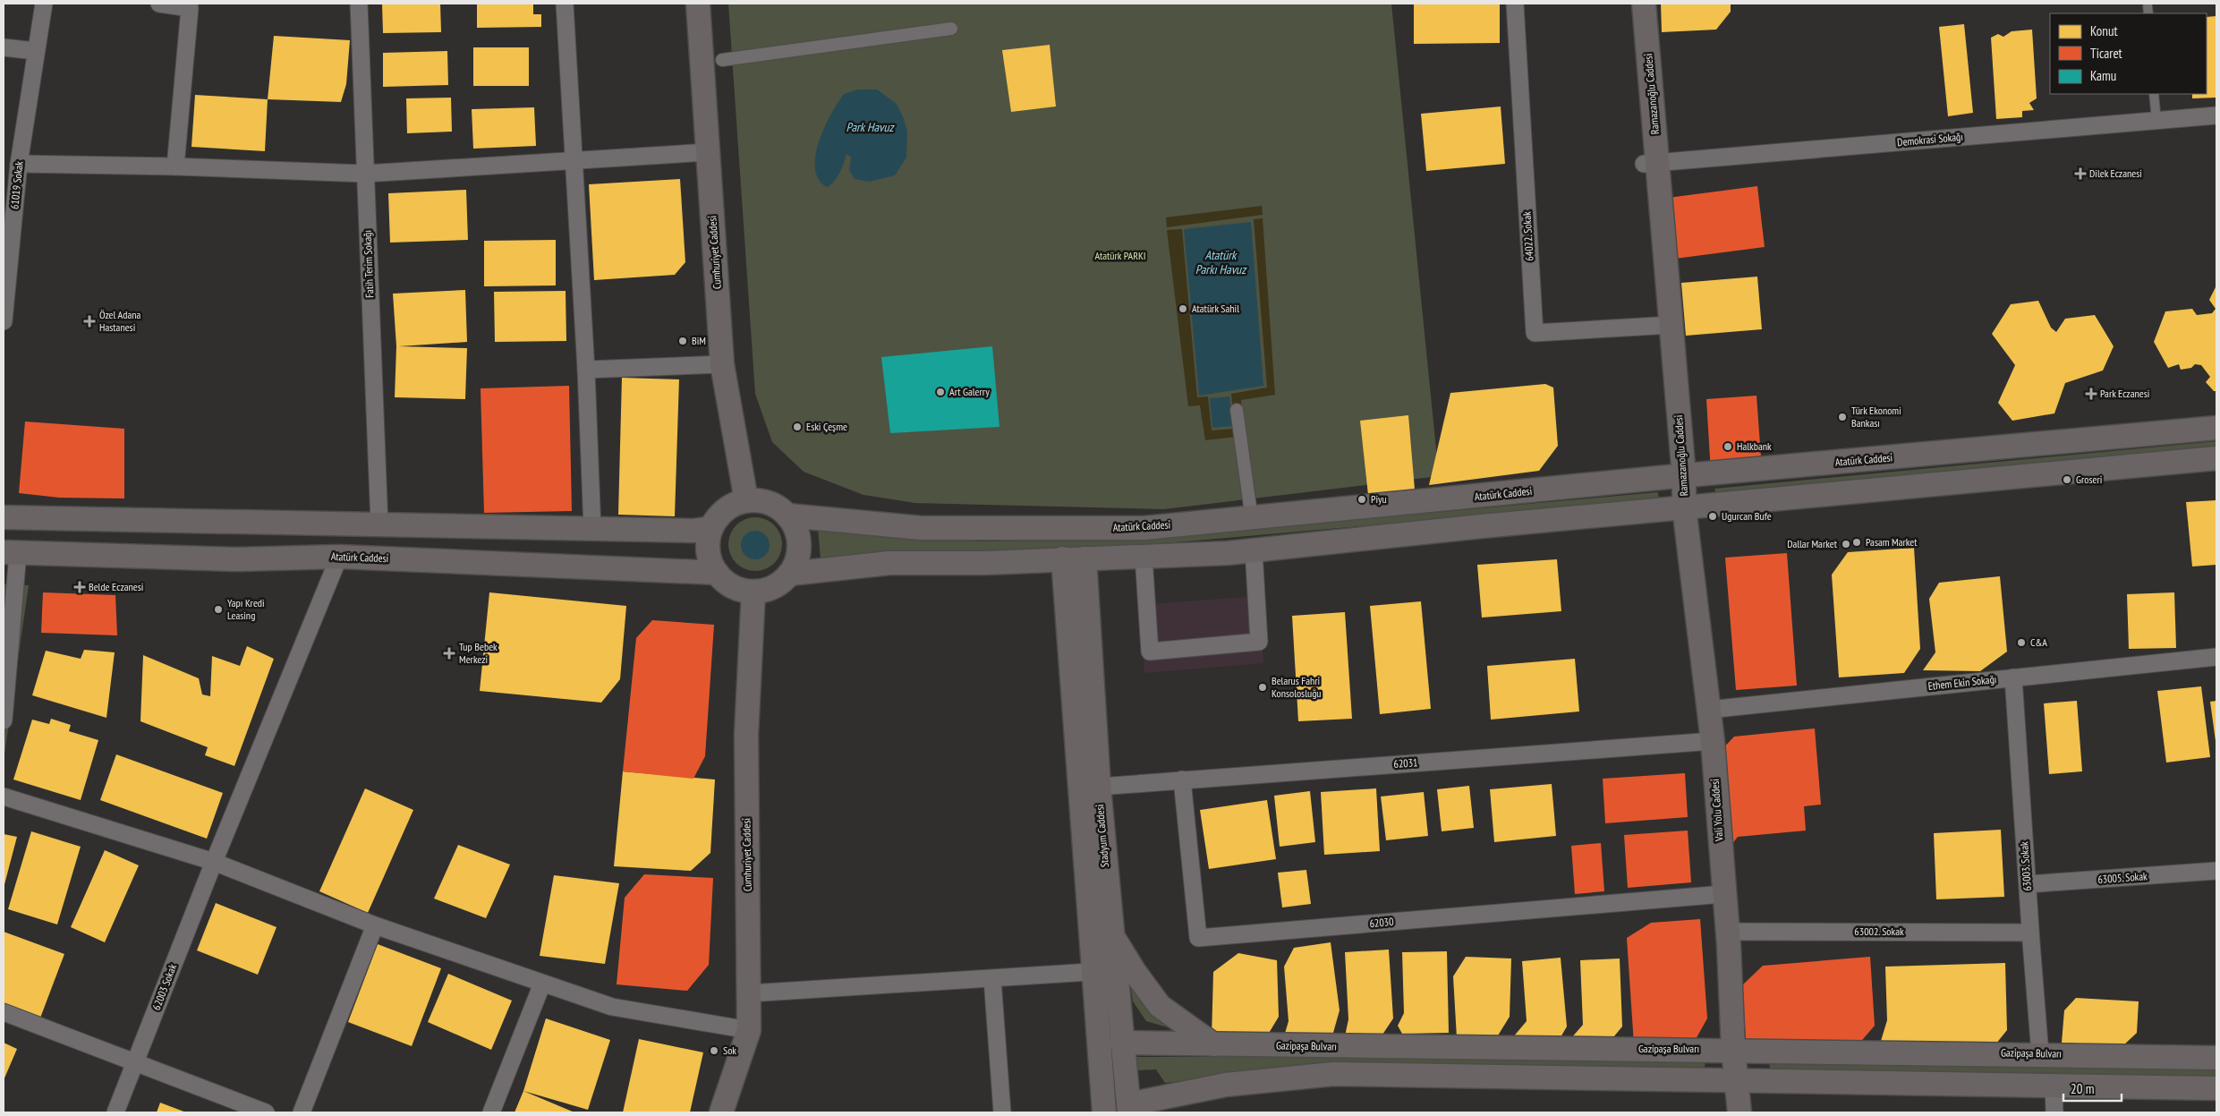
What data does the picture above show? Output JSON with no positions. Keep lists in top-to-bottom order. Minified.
{"streets":{"main road":["Ramazanoğlu Caddesi","Cumhuriyet Caddesi","Atatürk Caddesi","Vali Yolu Caddesi","Stadyum Caddesi","Gazipaşa Bulvarı"],"street":["Demokrasi Sokağı","61019 Sokak","64022. Sokak","Fatih Terim Sokağı","Ethem Ekin Sokağı","62031","63003. Sokak","63005. Sokak","62030","63002. Sokak","62003 Sokak"]},"crossings":[["Ramazanoğlu Caddesi","Demokrasi Sokağı"],["Ramazanoğlu Caddesi","64022. Sokak"],["Ramazanoğlu Caddesi","Atatürk Caddesi"],["Ramazanoğlu Caddesi","Vali Yolu Caddesi"],["Cumhuriyet Caddesi","Atatürk Caddesi"],["Atatürk Caddesi","62003 Sokak"],["Ethem Ekin Sokağı","Vali Yolu Caddesi"],["Ethem Ekin Sokağı","63003. Sokak"],["62031","Vali Yolu Caddesi"],["62031","Stadyum Caddesi"],["62031","62030"],["Vali Yolu Caddesi","62030"],["Vali Yolu Caddesi","63002. Sokak"],["Vali Yolu Caddesi","Gazipaşa Bulvarı"],["Stadyum Caddesi","Gazipaşa Bulvarı"],["63003. Sokak","63005. Sokak"],["63003. Sokak","63002. Sokak"],["63003. Sokak","Gazipaşa Bulvarı"]],"water":["Park Havuz","Atatürk Parkı Havuz"],"parks":["Atatürk PARKI"],"places":{"health":["Dilek Eczanesi","Özel Adana Hastanesi","Park Eczanesi","Belde Eczanesi","Tup Bebek Merkezi"],"other":["Atatürk Sahil","BiM","Art Galerry","Türk Ekonomi Bankası","Eski Çeşme","Halkbank","Groseri","Piyu","Ugurcan Bufe","Pasam Market","Dallar Market","Yapı Kredi Leasing","C&A","Belarus Fahri Konsolosluğu","Sok"]},"legend":["Konut","Ticaret","Kamu"],"scale_bar":"20 m"}
